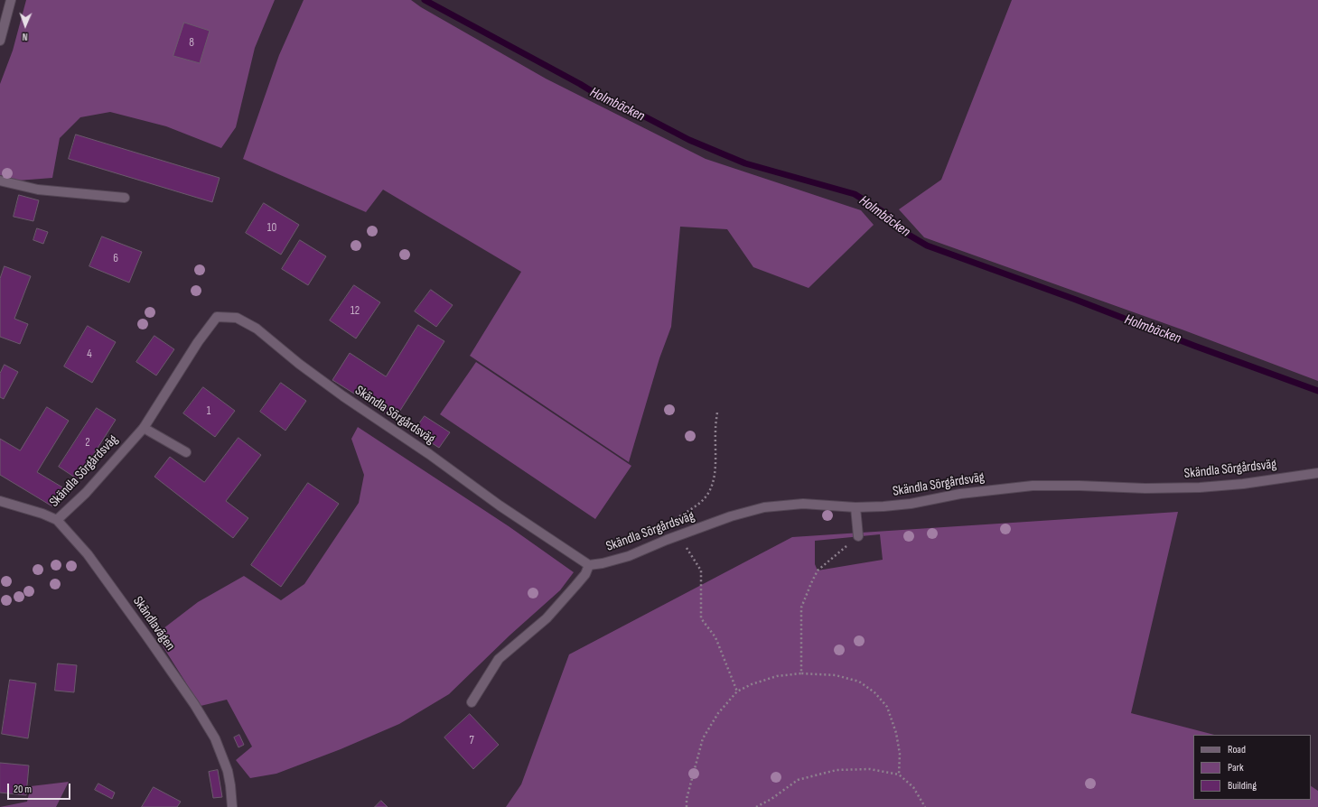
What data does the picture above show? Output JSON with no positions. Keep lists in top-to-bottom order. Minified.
{"streets":{"street":["Skändla Sörgårdsväg","Skändlavägen"]},"crossings":[["Skändla Sörgårdsväg","Skändlavägen"]],"water":["Holmbäcken"],"house_numbers":["8","10","6","12","4","1","2","7"],"legend":["Road","Park","Building"],"scale_bar":"20 m","north":"bottom"}
